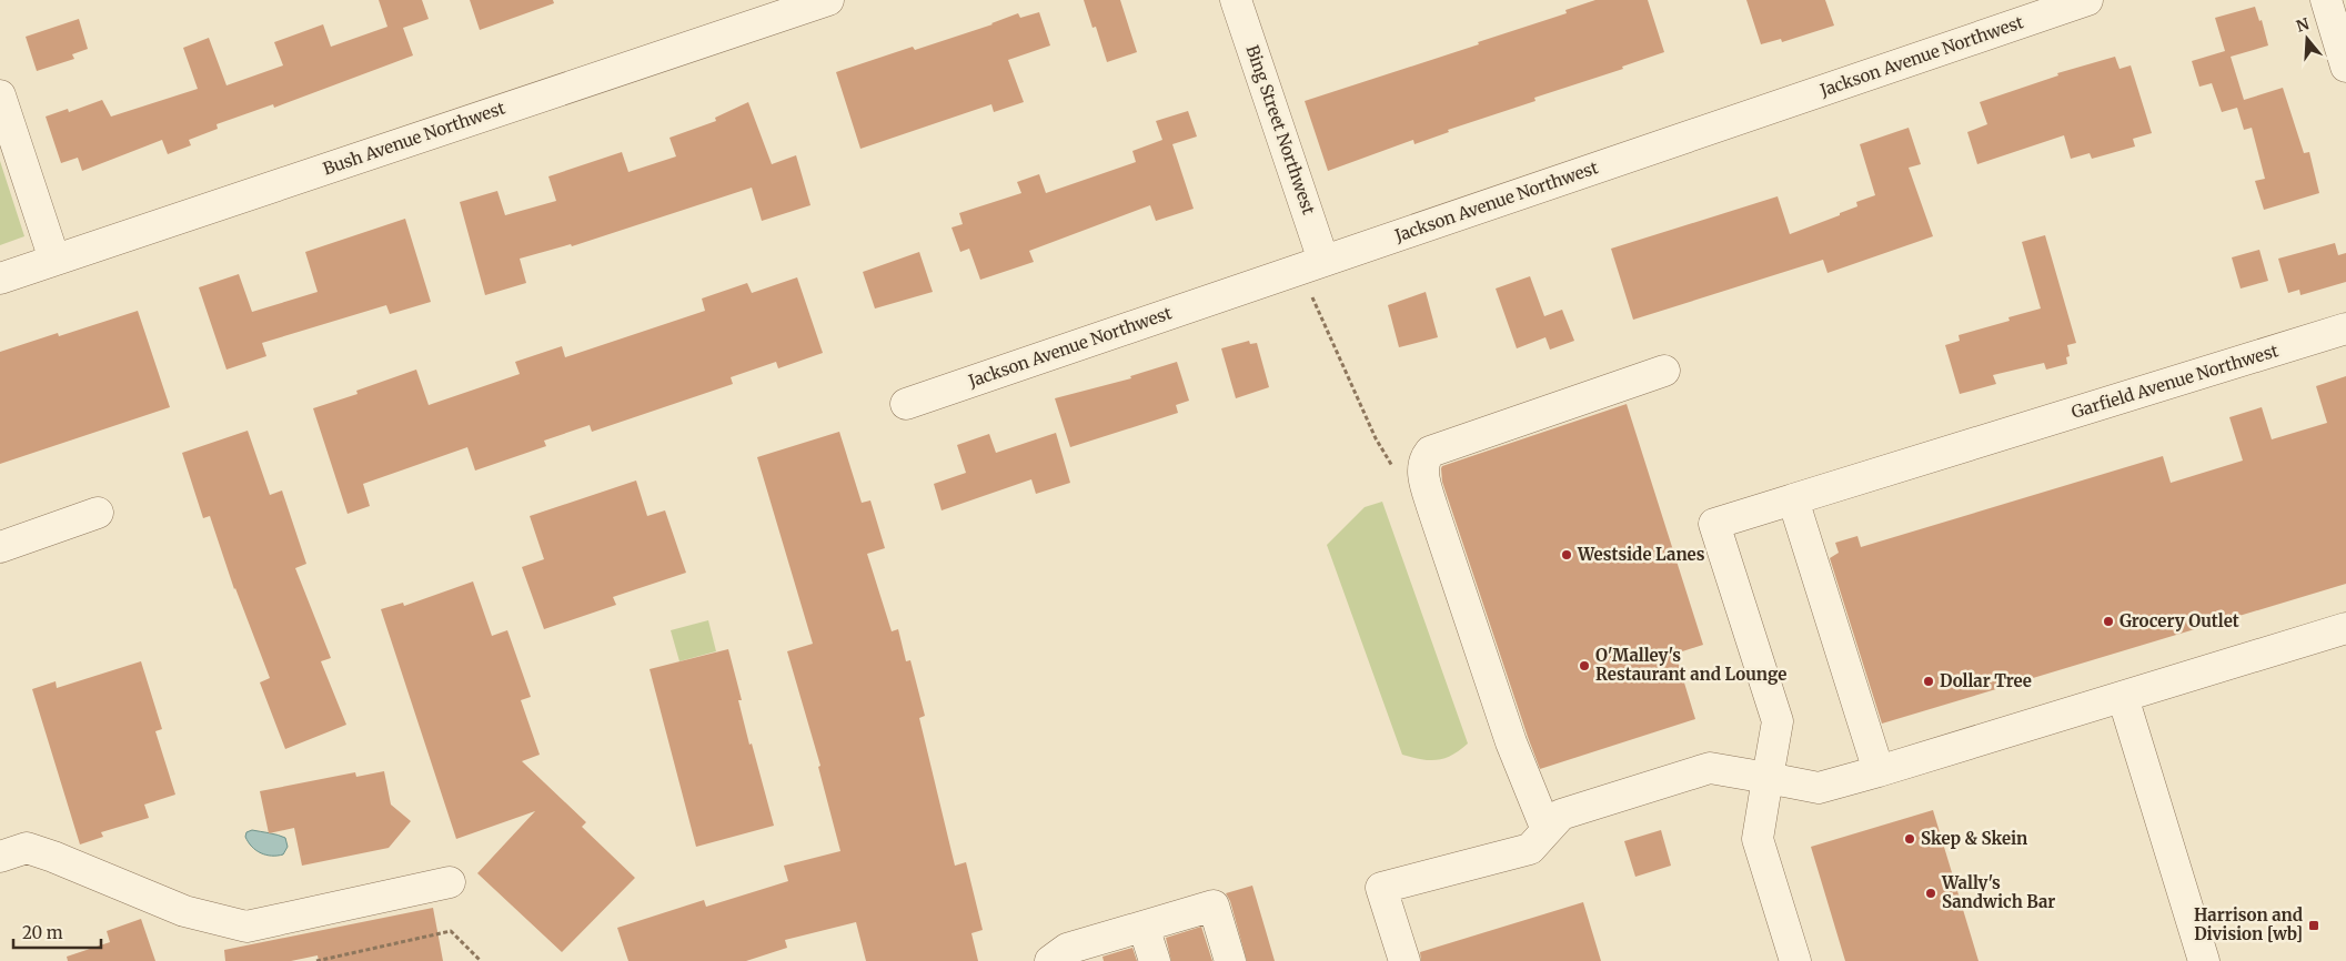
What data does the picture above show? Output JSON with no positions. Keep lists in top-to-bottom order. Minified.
{"streets":{"street":["Jackson Avenue Northwest","Bing Street Northwest","Bush Avenue Northwest","Garfield Avenue Northwest"]},"crossings":[["Jackson Avenue Northwest","Bing Street Northwest"]],"places":{"other":["Westside Lanes","Grocery Outlet","O'Malley's Restaurant and Lounge","Dollar Tree","Skep & Skein","Wally's Sandwich Bar"],"transit":["Harrison and Division [wb]"]},"scale_bar":"20 m","north":"top"}
